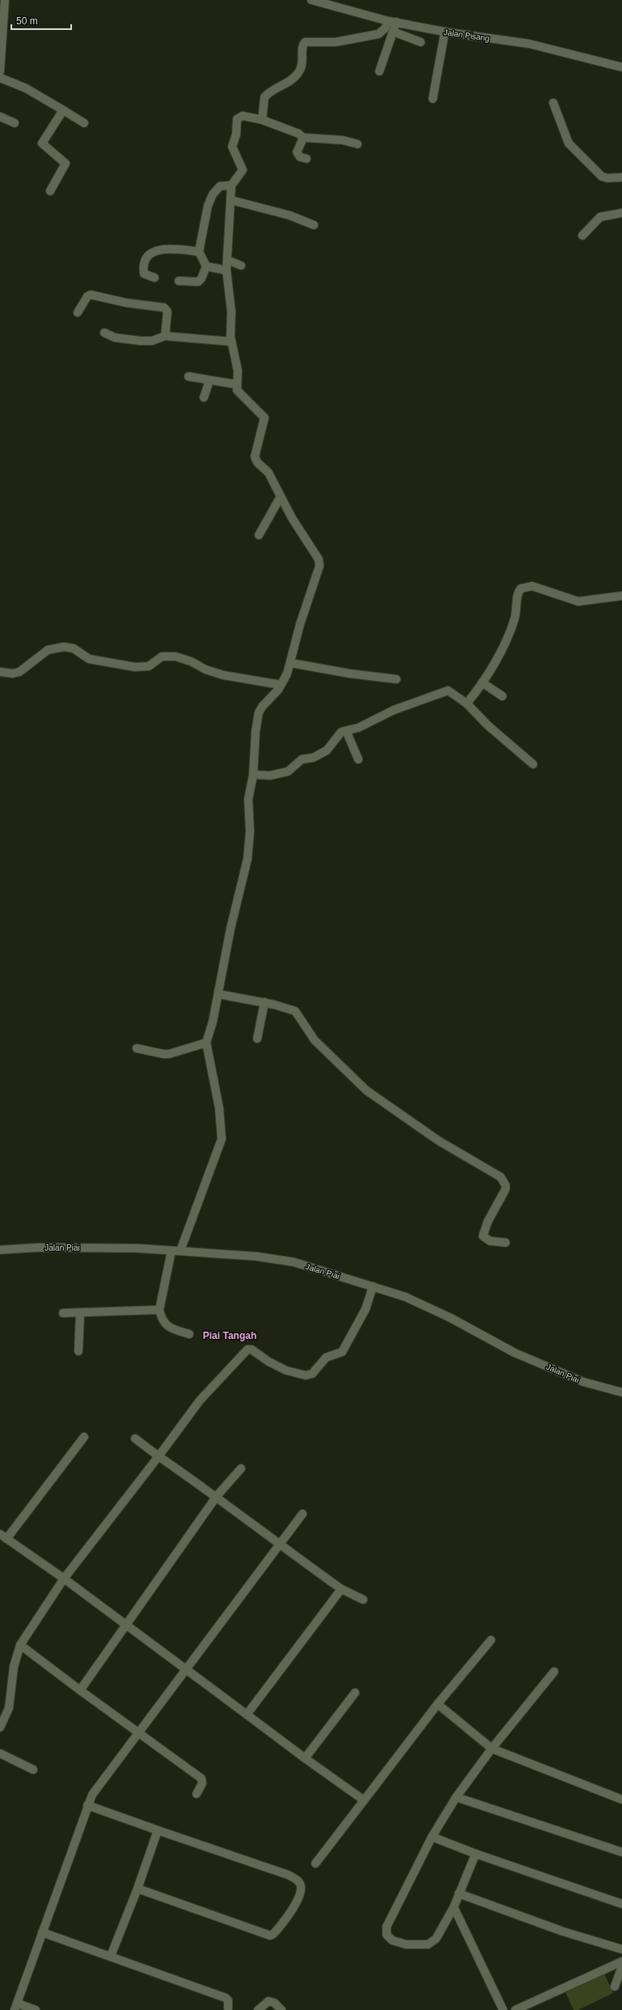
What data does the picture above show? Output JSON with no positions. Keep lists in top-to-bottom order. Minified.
{"streets":{"street":["Jalan Pisang","Jalan Piai"]},"districts":["Piai Tangah"],"scale_bar":"50 m"}
